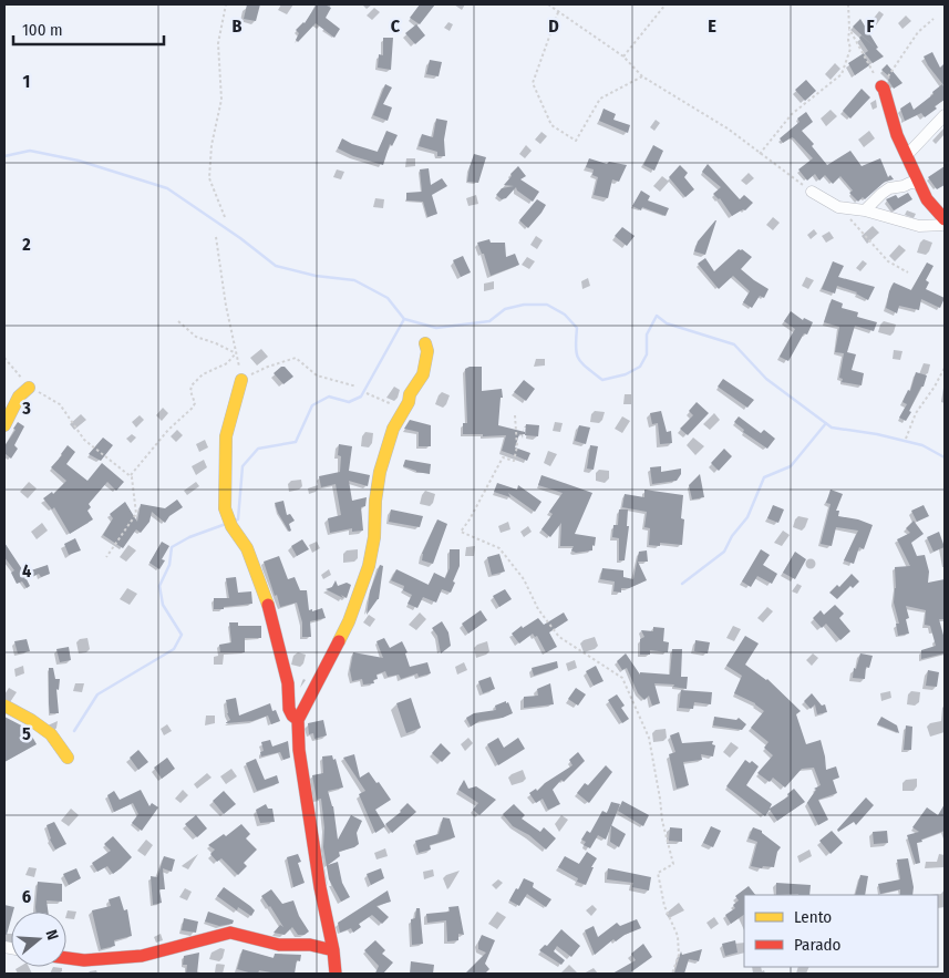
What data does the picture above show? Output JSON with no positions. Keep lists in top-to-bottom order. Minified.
{"legend":["Lento","Parado"],"scale_bar":"100 m","north":"right","grid":{"columns":["B","C","D","E","F"],"rows":["1","2","3","4","5","6"]}}
